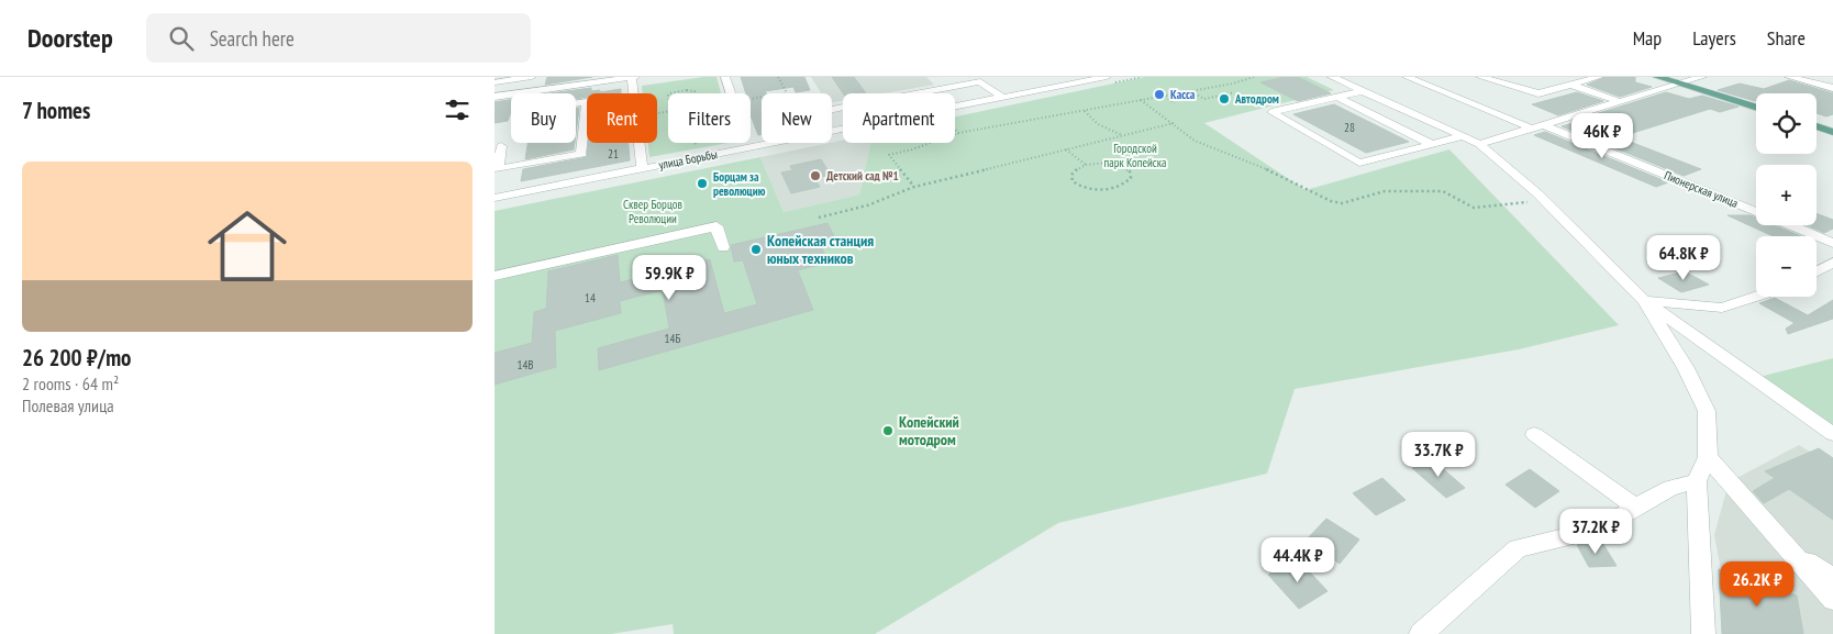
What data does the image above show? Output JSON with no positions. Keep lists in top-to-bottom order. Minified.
{"streets":{"street":["улица Борьбы","Пионерская улица"]},"parks":["Городской парк Копейска","Сквер Борцов Революции"],"places":["Касса","Автодром","Детский сад №1","Борцам за революцию","Копейская станция юных техников","Копейский мотодром"],"house_numbers":["28","21","14","14Б","14В"],"page":{"header":"Doorstep","search":"Search here","nav":["Map","Layers","Share"],"heading":"7 homes","map_buttons":["+","−"],"chip":["Buy","Rent","Filters","New","Apartment"],"price":["46K ₽","64.8K ₽","59.9K ₽","33.7K ₽","37.2K ₽","44.4K ₽","26.2K ₽"],"list":[{"name":"26 200 ₽/mo","note":"2 rooms · 64 m² · Полевая улица"}]}}
